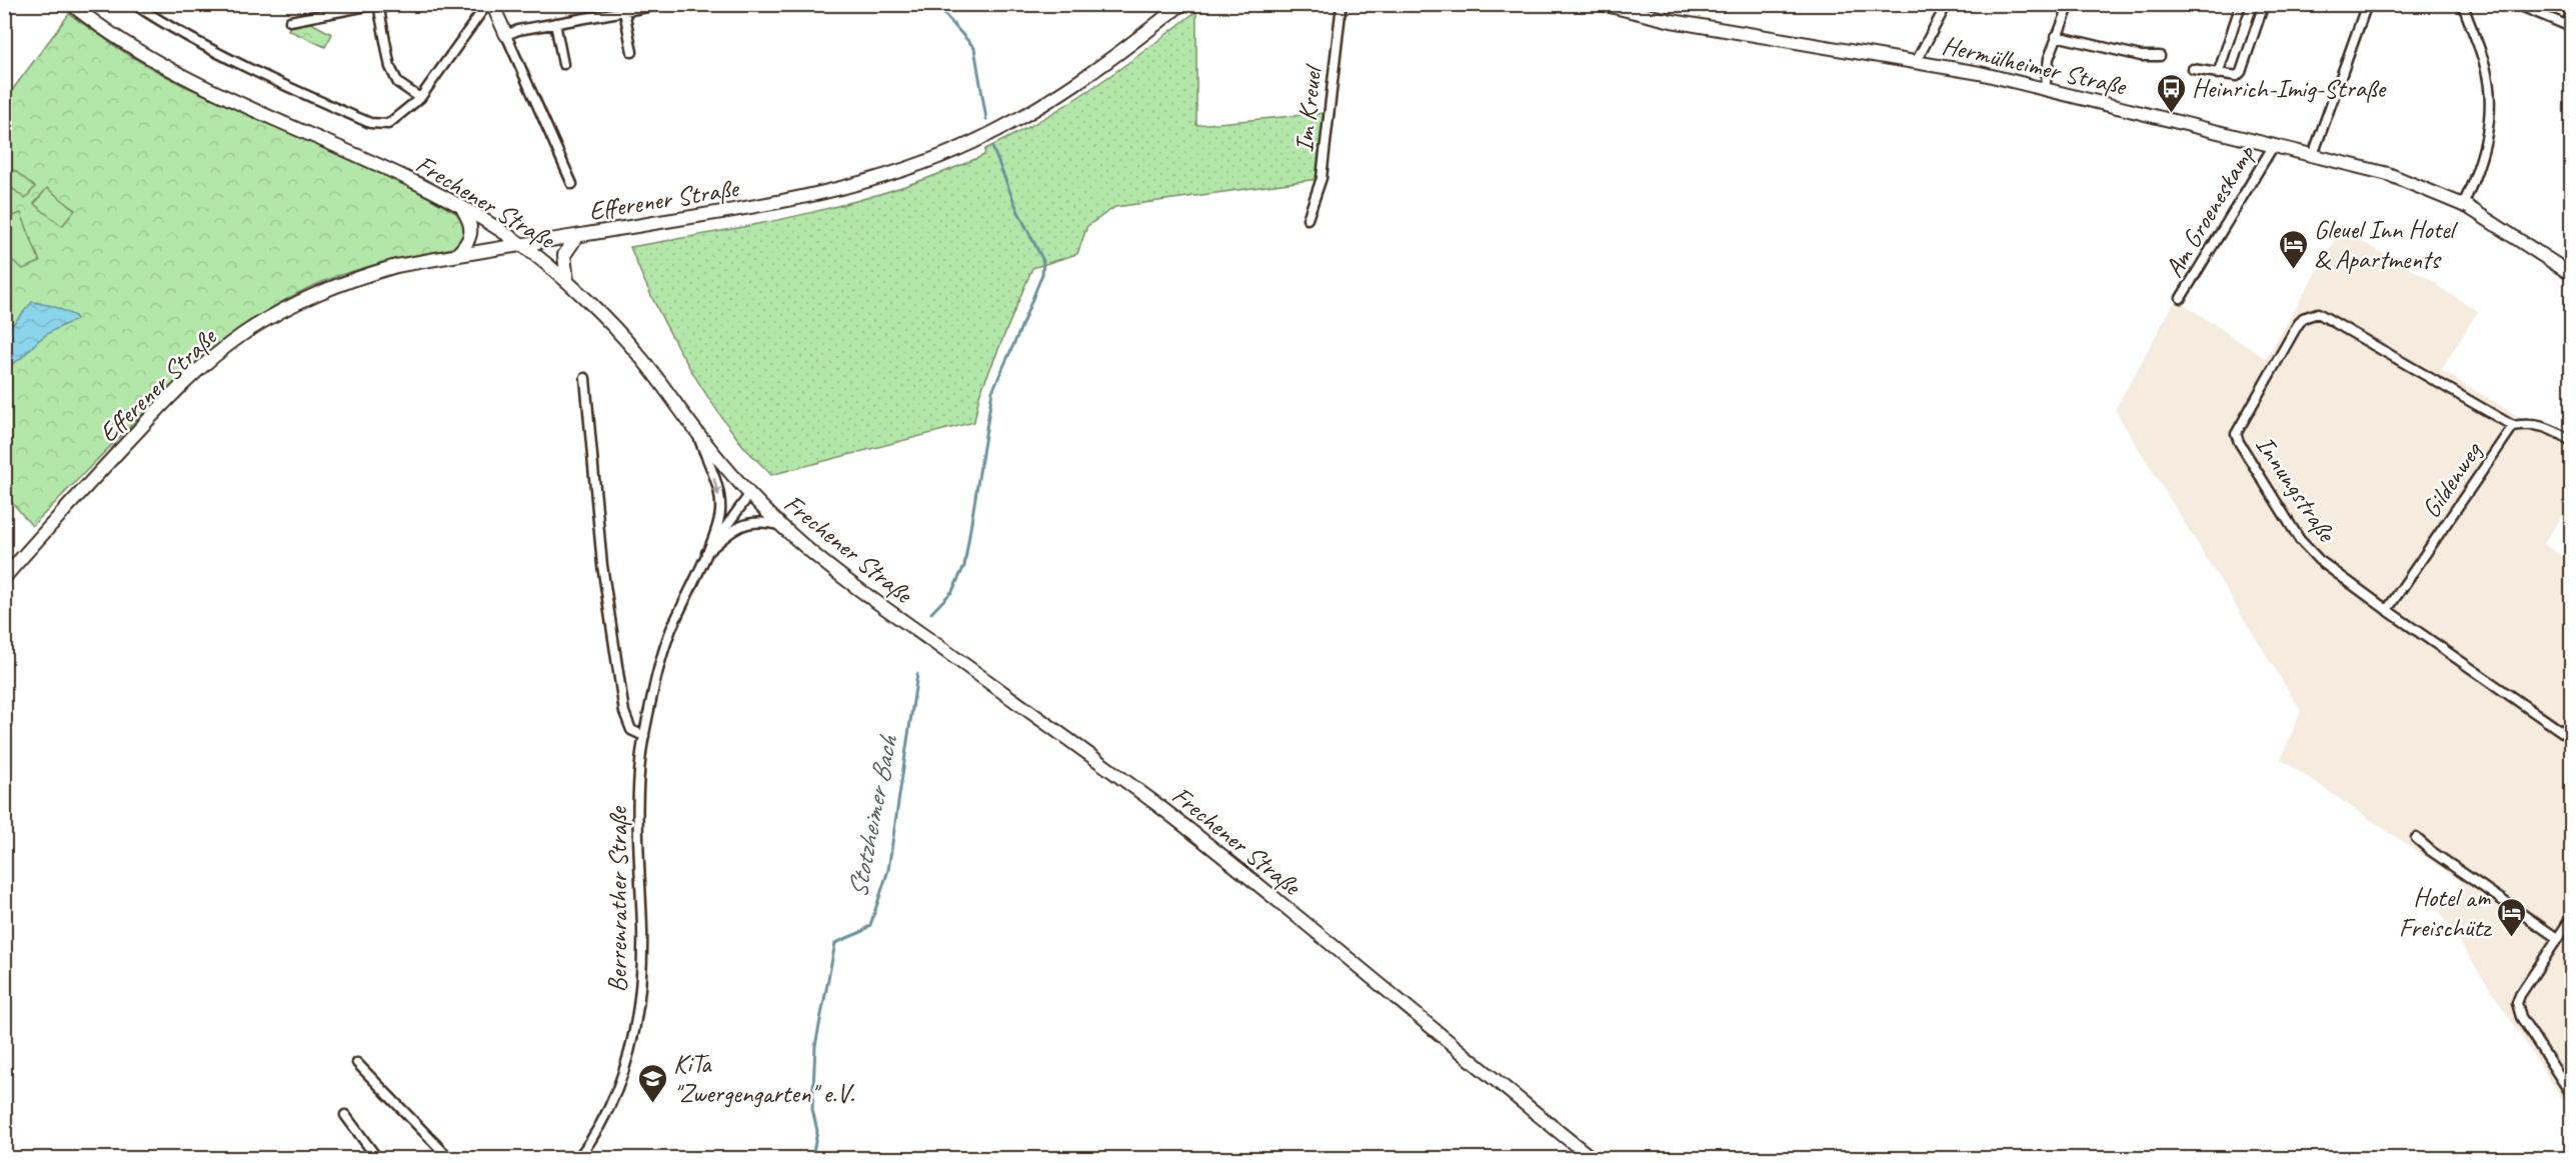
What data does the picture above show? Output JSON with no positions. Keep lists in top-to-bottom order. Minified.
{"streets":{"main road":["Hermülheimer Straße","Efferener Straße","Frechener Straße"],"street":["Im Kreuel","Am Groeneskamp","Gildenweg","Innungstraße","Berrenrather Straße"]},"crossings":[["Hermülheimer Straße","Am Groeneskamp"],["Efferener Straße","Frechener Straße"],["Frechener Straße","Berrenrather Straße"],["Gildenweg","Innungstraße"]],"water":["Stotzheimer Bach"],"places":{"bus stop":["Heinrich-Imig-Straße"],"hotel":["Gleuel Inn Hotel & Apartments","Hotel am Freischütz"],"school or university":["KiTa \"Zwergengarten\" e.V."]}}
